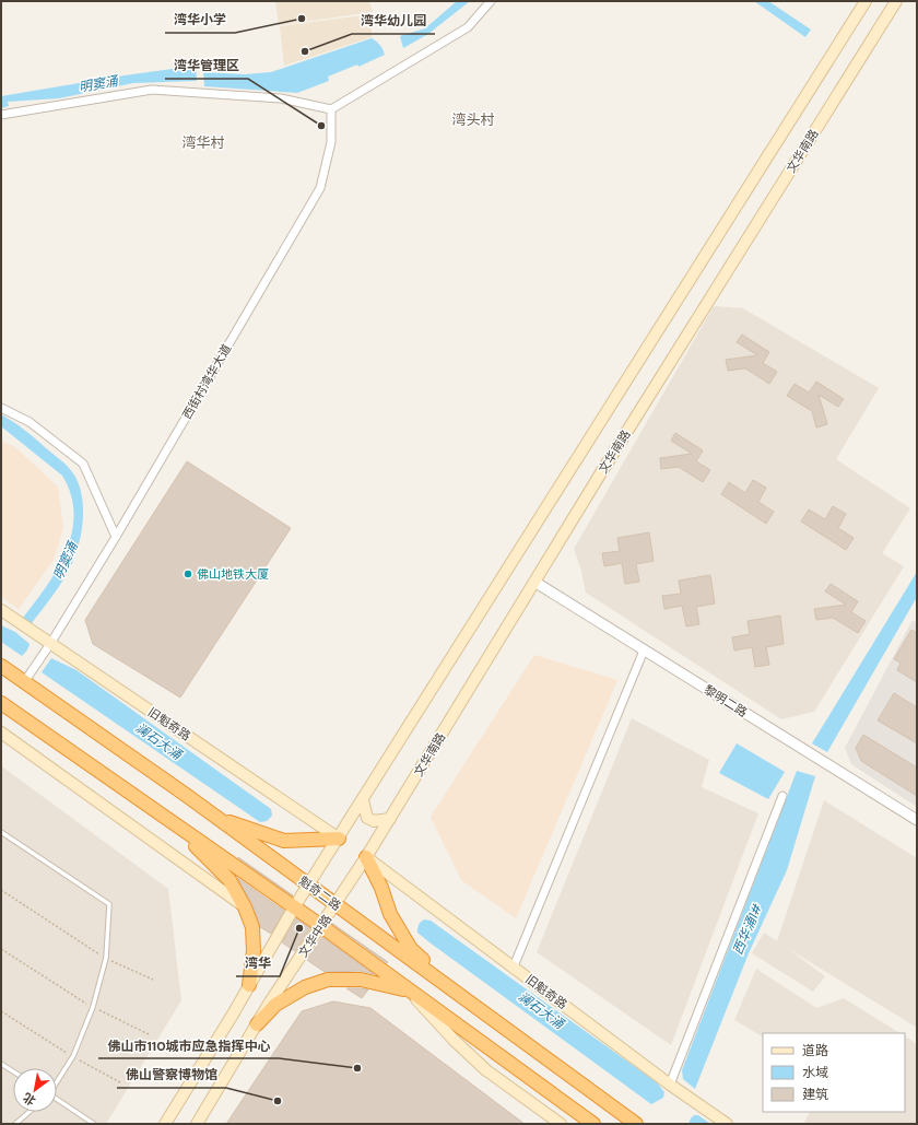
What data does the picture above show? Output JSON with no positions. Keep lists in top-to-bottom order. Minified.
{"streets":{"highway":["魁奇二路"],"main road":["文华南路","旧魁奇路","文华中路"],"street":["西街村湾华大道","黎明二路"]},"crossings":[["文华南路","黎明二路"],["文华南路","旧魁奇路"],["文华南路","魁奇二路"],["文华南路","文华中路"],["西街村湾华大道","旧魁奇路"],["西街村湾华大道","魁奇二路"],["魁奇二路","文华中路"]],"districts":["湾头村","湾华村"],"water":["明窦涌","澜石大涌","西华涌1#"],"places":["湾华小学","湾华幼儿园","湾华管理区","佛山地铁大厦","湾华","佛山市110城市应急指挥中心","佛山警察博物馆"],"legend":["道路","水域","建筑"],"north":"bottom left"}
